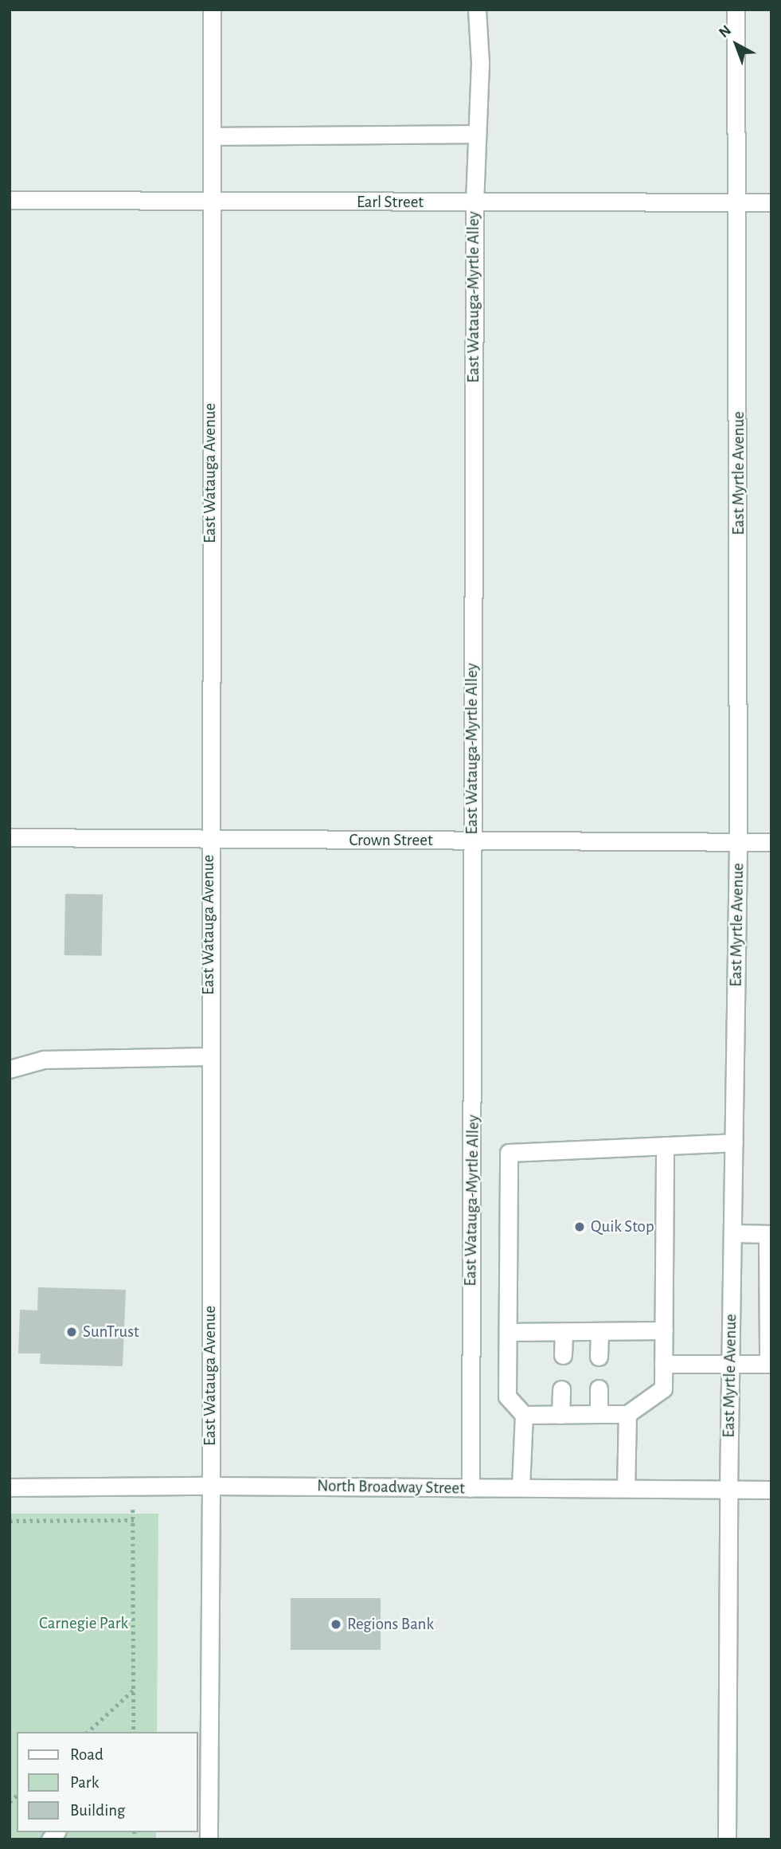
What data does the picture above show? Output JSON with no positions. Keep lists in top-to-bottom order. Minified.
{"streets":{"street":["Earl Street","East Watauga-Myrtle Alley","East Watauga Avenue","East Myrtle Avenue","Crown Street","North Broadway Street"]},"crossings":[["Earl Street","East Watauga-Myrtle Alley"],["Earl Street","East Watauga Avenue"],["Earl Street","East Myrtle Avenue"],["East Watauga-Myrtle Alley","Crown Street"],["East Watauga-Myrtle Alley","North Broadway Street"],["East Watauga Avenue","Crown Street"],["East Watauga Avenue","North Broadway Street"],["East Myrtle Avenue","Crown Street"],["East Myrtle Avenue","North Broadway Street"]],"parks":["Carnegie Park"],"places":["Quik Stop","SunTrust","Regions Bank"],"legend":["Road","Park","Building"],"north":"top left"}
